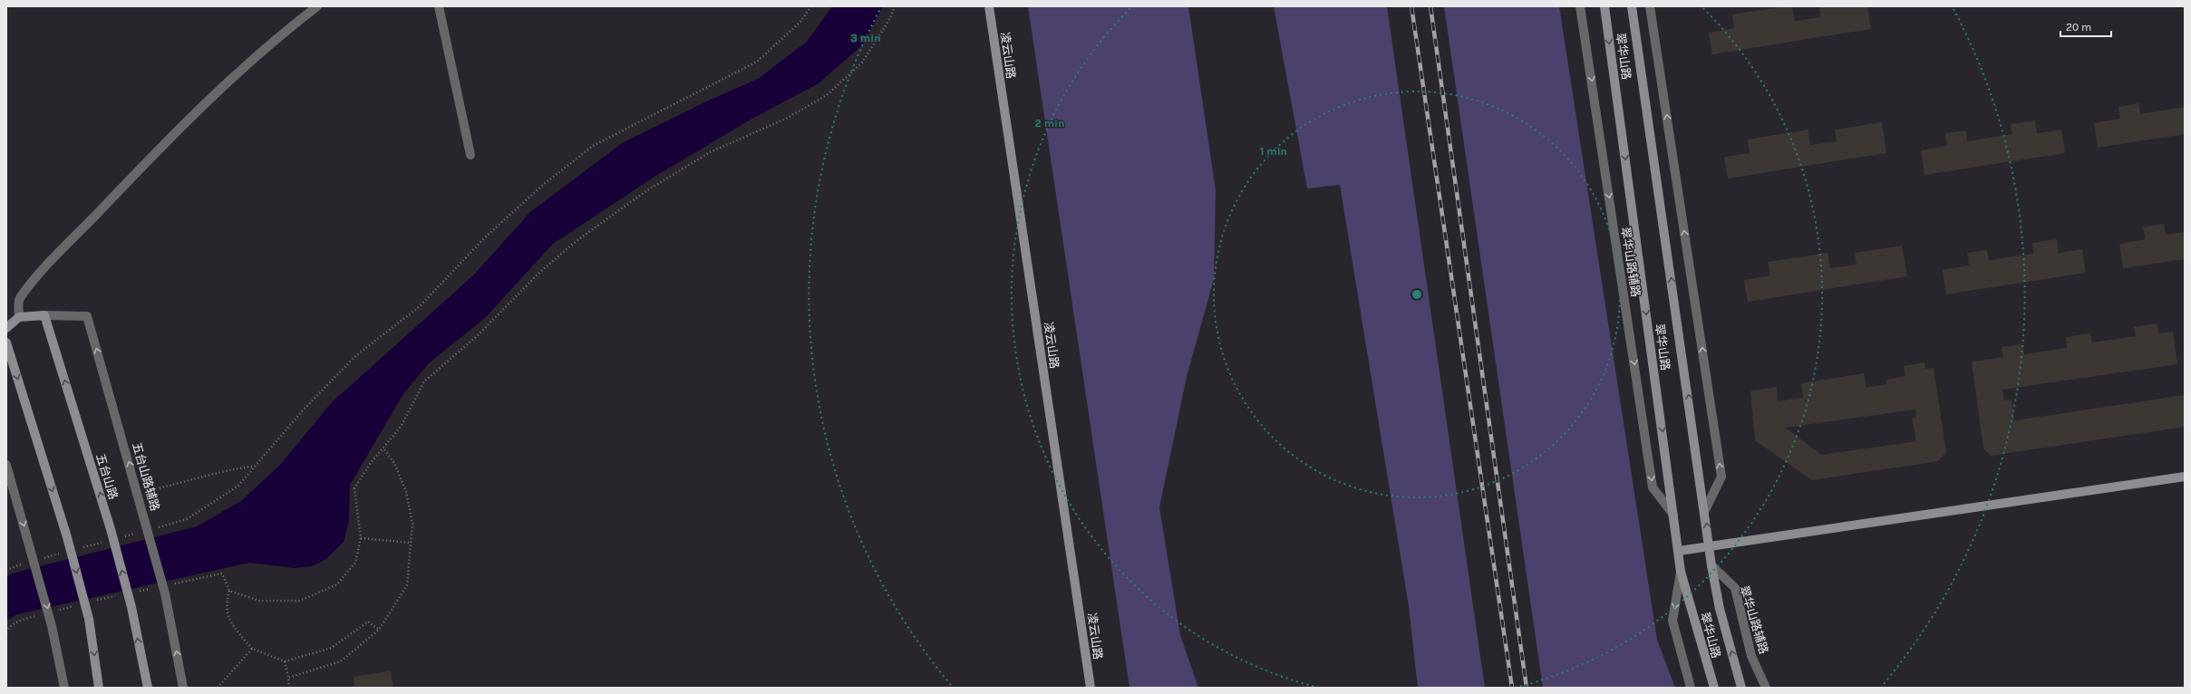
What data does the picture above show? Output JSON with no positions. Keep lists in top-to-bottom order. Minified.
{"streets":{"street":["凌云山路","翠华山路","翠华山路辅路","五台山路","五台山路辅路"]},"crossings":[["翠华山路","翠华山路辅路"],["五台山路","五台山路辅路"]],"scale_bar":"20 m","rings":["3 min","2 min","1 min"]}
